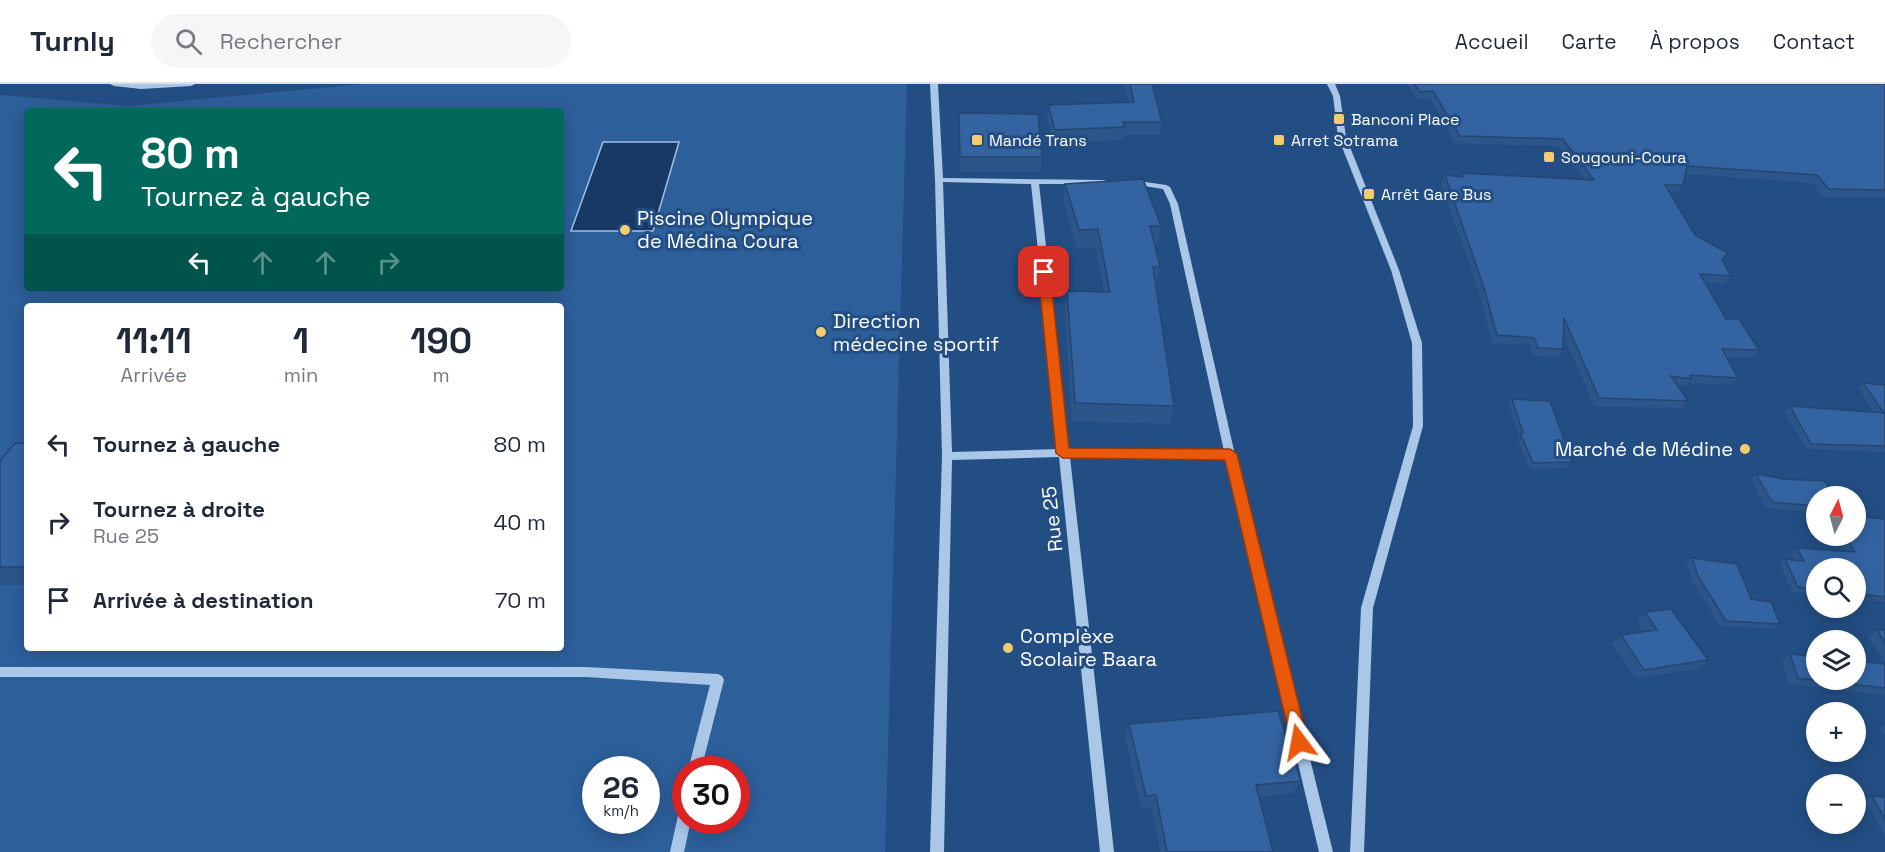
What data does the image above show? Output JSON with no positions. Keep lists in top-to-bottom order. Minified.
{"streets":{"street":["Rue 25"]},"places":{"transit":["Banconi Place","Mandé Trans","Arret Sotrama","Sougouni-Coura","Arrêt Gare Bus"],"other":["Piscine Olympique de Médina Coura","Direction médecine sportif","Marché de Médine","Complèxe Scolaire Baara"]},"north":"top","page":{"header":"Turnly","search":"Rechercher","nav":["Accueil","Carte","À propos","Contact"],"turn":["80 m","Tournez à gauche"],"eta":["11:11","Arrivée","1","min","190","m"],"list":[{"name":"Tournez à gauche","value":"80 m"},{"name":"Tournez à droite","note":"Rue 25","value":"40 m"},{"name":"Arrivée à destination","value":"70 m"}],"map_buttons":["+","−"],"speed":"26 km/h","limit":"30"}}
